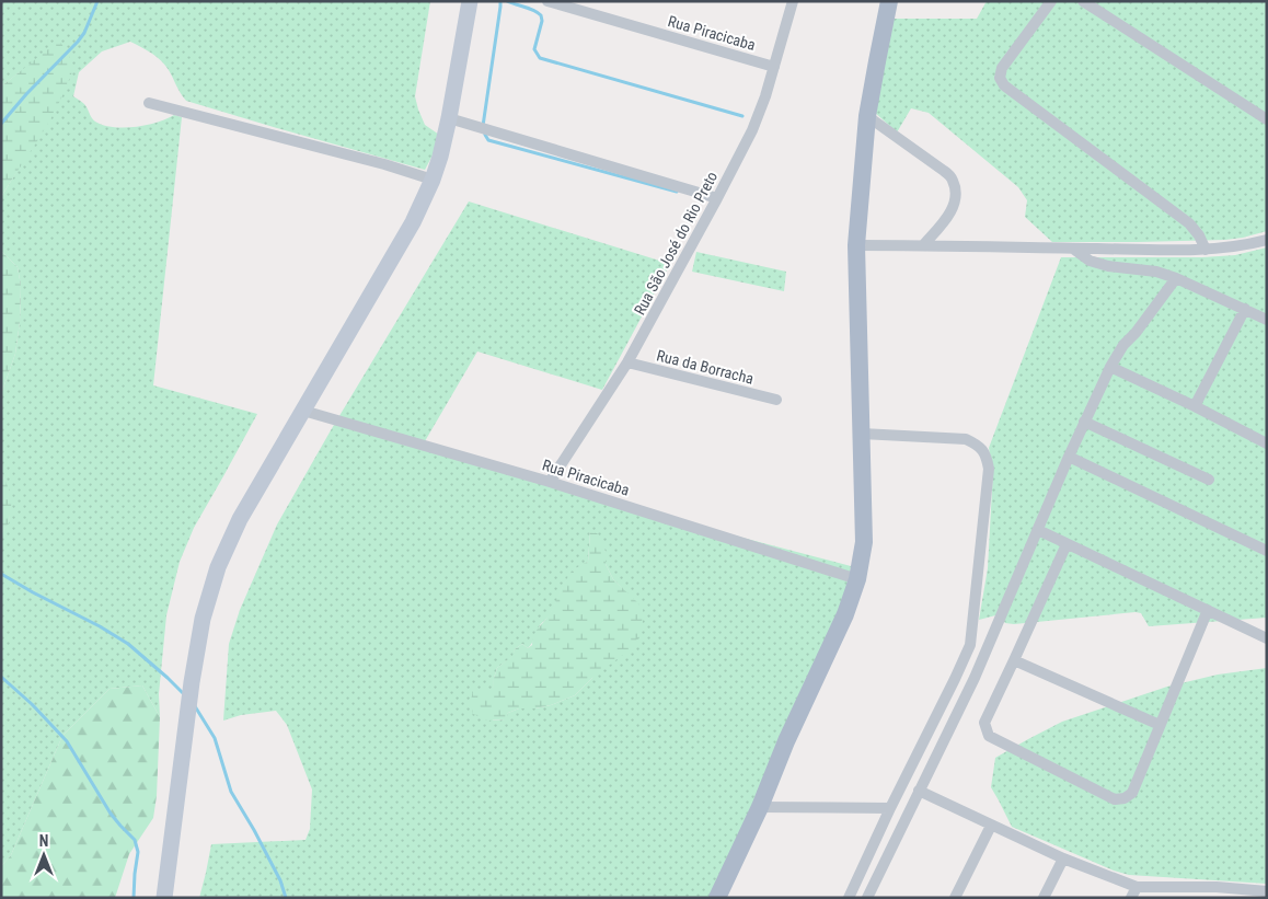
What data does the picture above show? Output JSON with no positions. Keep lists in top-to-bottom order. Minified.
{"streets":{"street":["Rua Piracicaba","Rua São José do Rio Preto","Rua da Borracha"]},"crossings":[["Rua Piracicaba","Rua São José do Rio Preto"],["Rua São José do Rio Preto","Rua da Borracha"]],"north":"top"}
